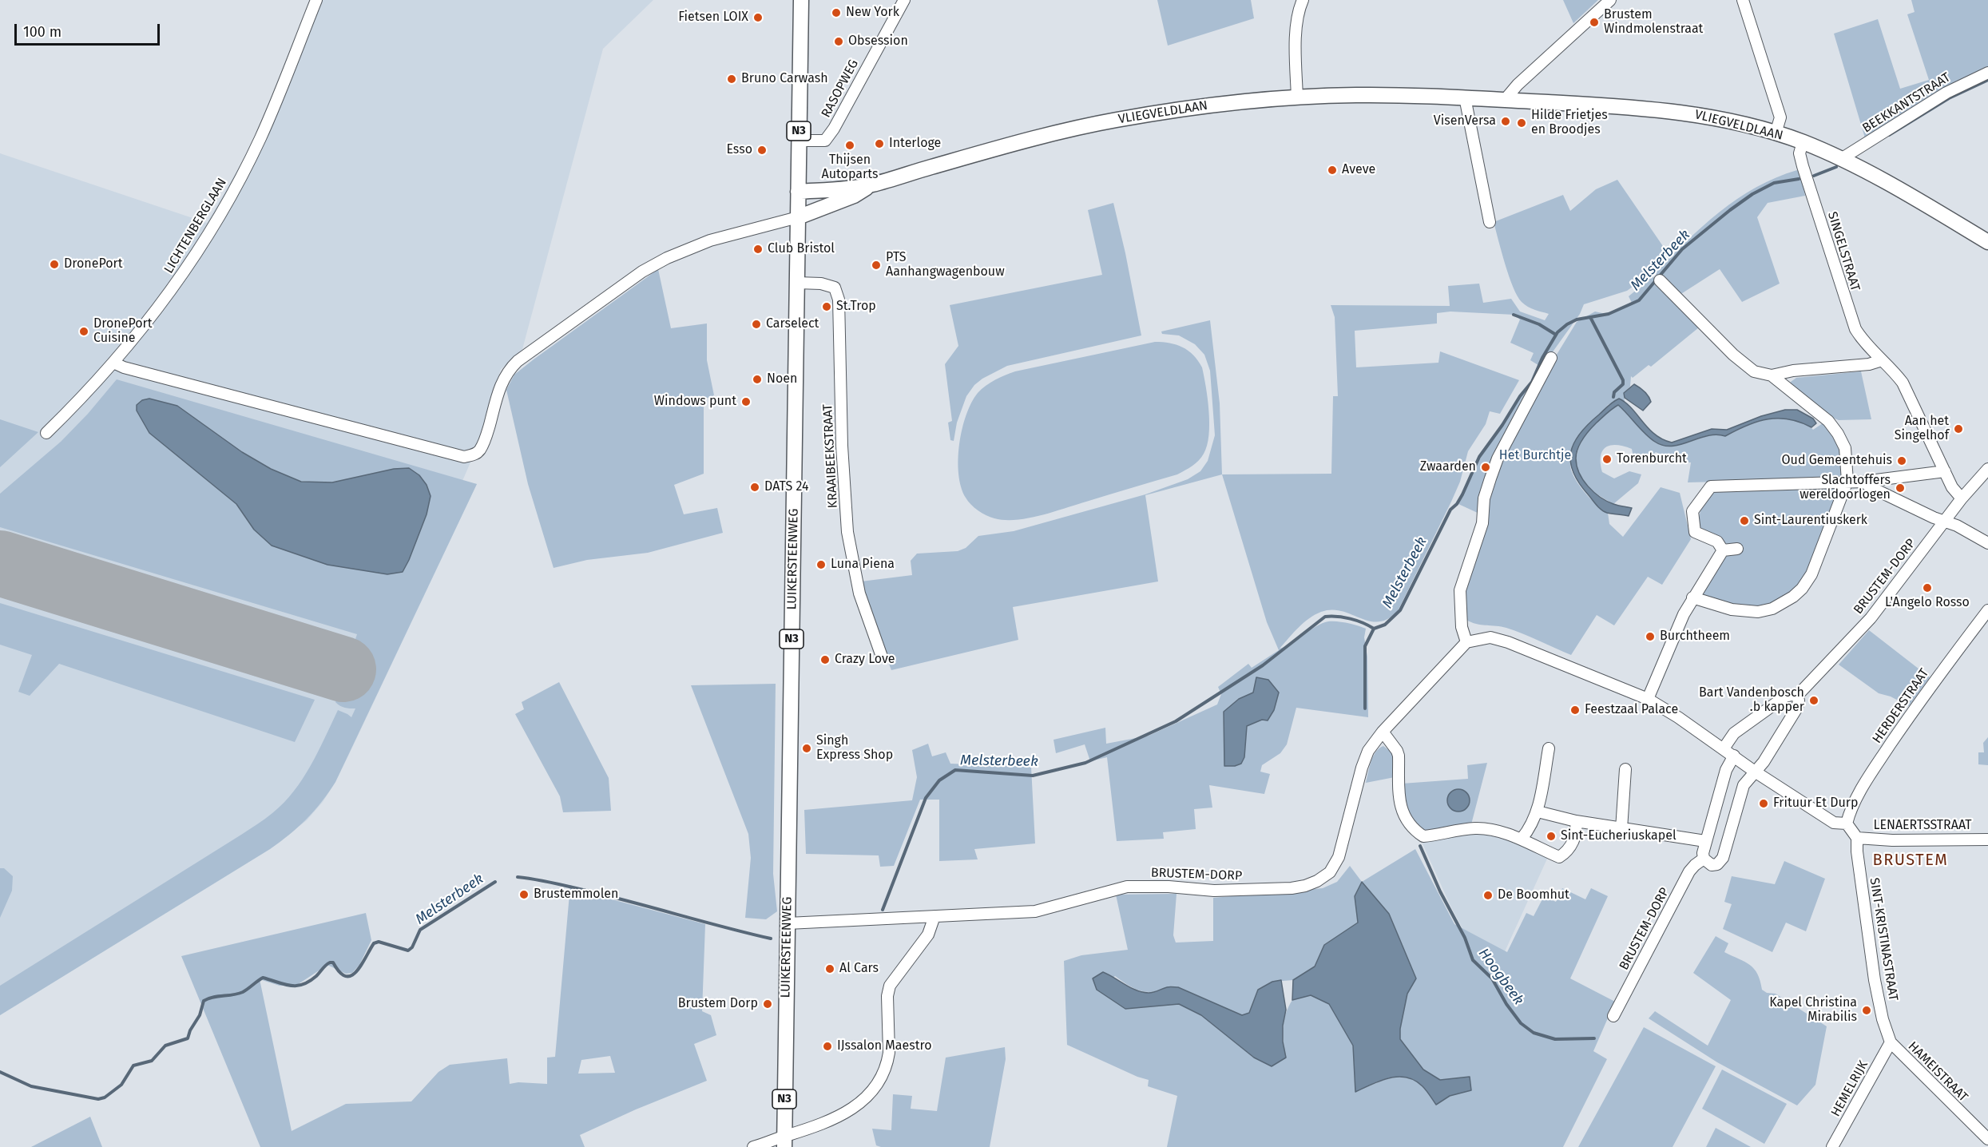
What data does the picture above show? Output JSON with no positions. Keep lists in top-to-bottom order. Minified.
{"streets":{"main road":["VLIEGVELDLAAN","N3","LUIKERSTEENWEG"],"street":["RASOPWEG","BEEKKANTSTRAAT","LICHTENBERGLAAN","SINGELSTRAAT","KRAAIBEEKSTRAAT","BRUSTEM-DORP","HERDERSTRAAT","LENAERTSSTRAAT","SINT-KRISTINASTRAAT","HAMEISTRAAT","HEMELRIJK"]},"crossings":[["RASOPWEG","LUIKERSTEENWEG"],["BEEKKANTSTRAAT","VLIEGVELDLAAN"],["VLIEGVELDLAAN","SINGELSTRAAT"],["VLIEGVELDLAAN","LUIKERSTEENWEG"],["SINGELSTRAAT","BRUSTEM-DORP"],["KRAAIBEEKSTRAAT","LUIKERSTEENWEG"],["LUIKERSTEENWEG","BRUSTEM-DORP"],["LENAERTSSTRAAT","SINT-KRISTINASTRAAT"],["SINT-KRISTINASTRAAT","HAMEISTRAAT"],["SINT-KRISTINASTRAAT","HEMELRIJK"],["HAMEISTRAAT","HEMELRIJK"]],"districts":["BRUSTEM"],"water":["Melsterbeek","Hoogbeek"],"parks":["Het Burchtje"],"places":["New York","Fietsen LOIX","Brustem Windmolenstraat","Obsession","Bruno Carwash","VisenVersa","Hilde Frietjes en Broodjes","Interloge","Thijsen Autoparts","Esso","Aveve","Club Bristol","DronePort","PTS Aanhangwagenbouw","St.Trop","Carselect","DronePort Cuisine","Noen","Windows punt","Aan het Singelhof","Torenburcht","Oud Gemeentehuis","Zwaarden","DATS 24","Slachtoffers wereldoorlogen","Sint-Laurentiuskerk","Luna Piena","L'Angelo Rosso","Burchtheem","Crazy Love","Bart Vandenbosch .b kapper","Feestzaal Palace","Singh Express Shop","Frituur Et Durp","Sint-Eucheriuskapel","Brustemmolen","De Boomhut","Al Cars","Brustem Dorp","Kapel Christina Mirabilis","IJssalon Maestro"],"scale_bar":"100 m"}
